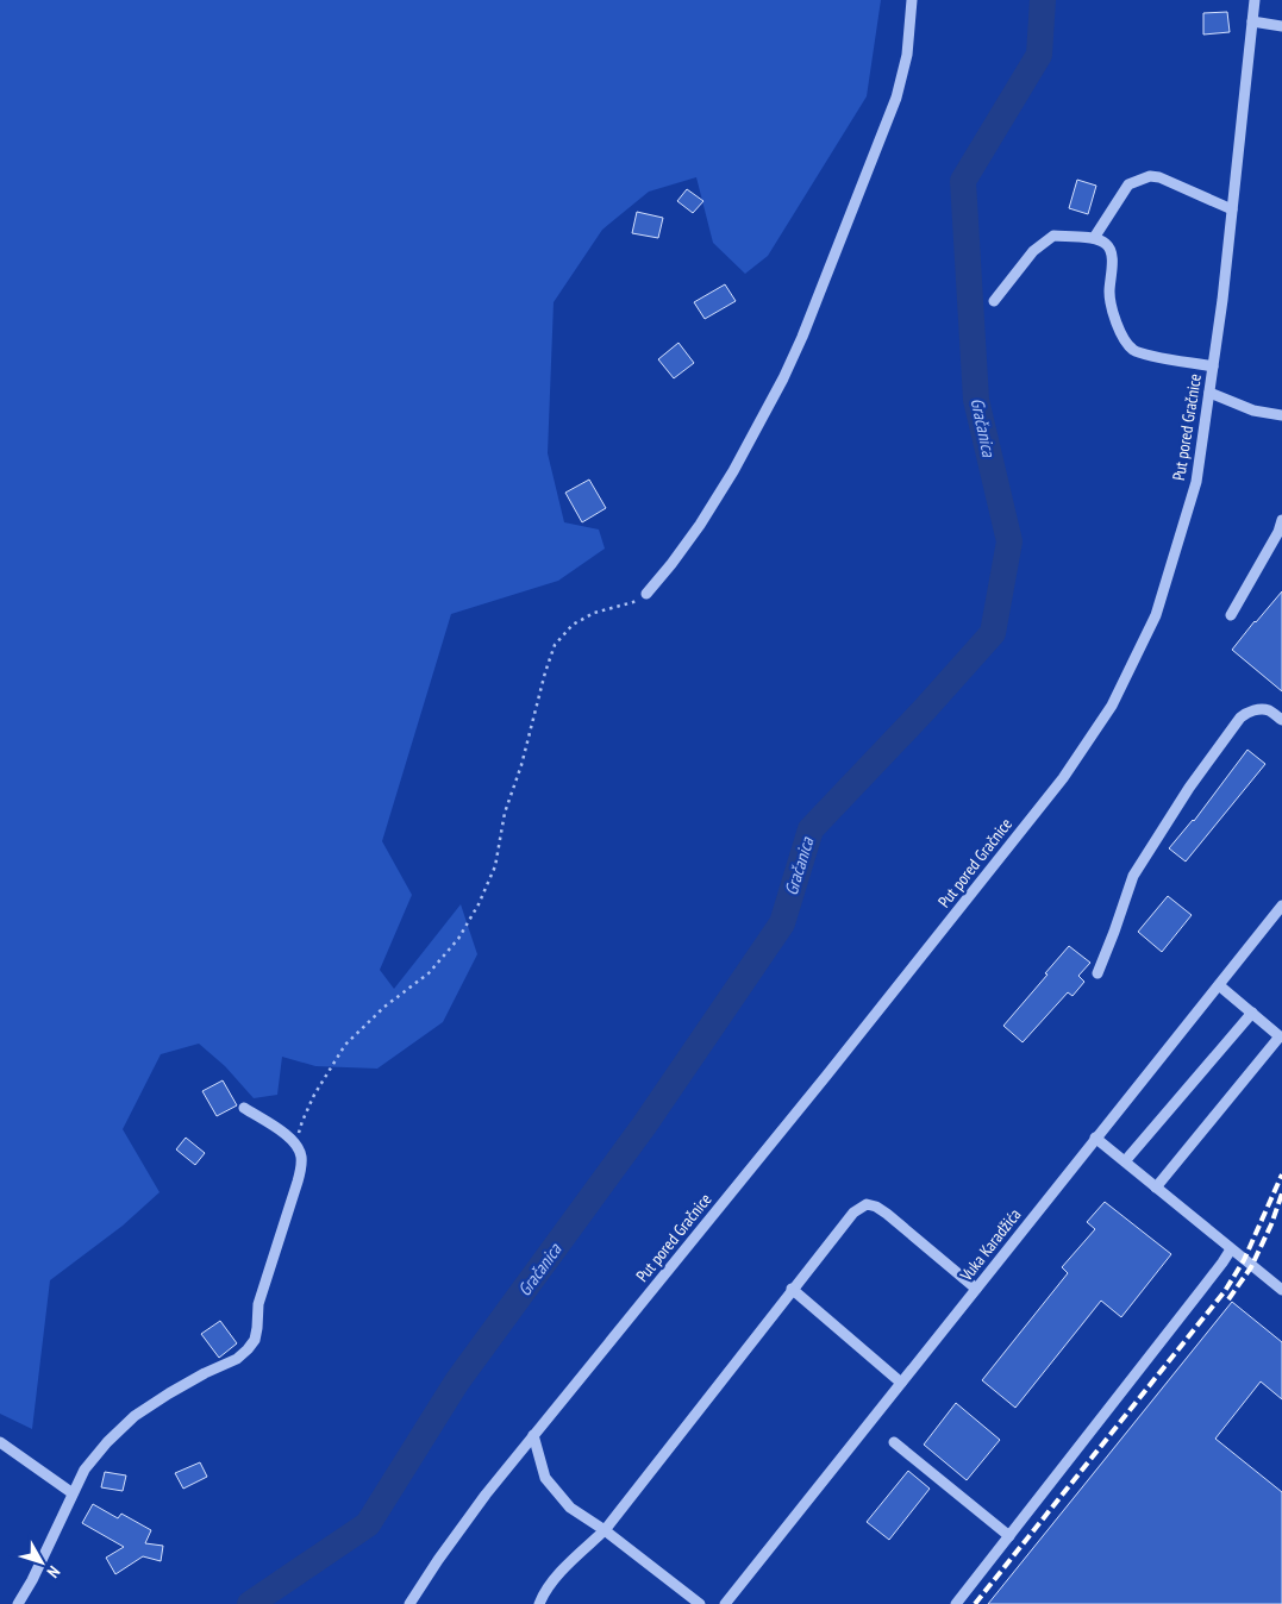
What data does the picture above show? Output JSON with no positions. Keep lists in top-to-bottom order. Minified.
{"streets":{"street":["Put pored Gračnice","Vuka Karadžića"]},"water":["Gračanica"],"north":"bottom right"}
